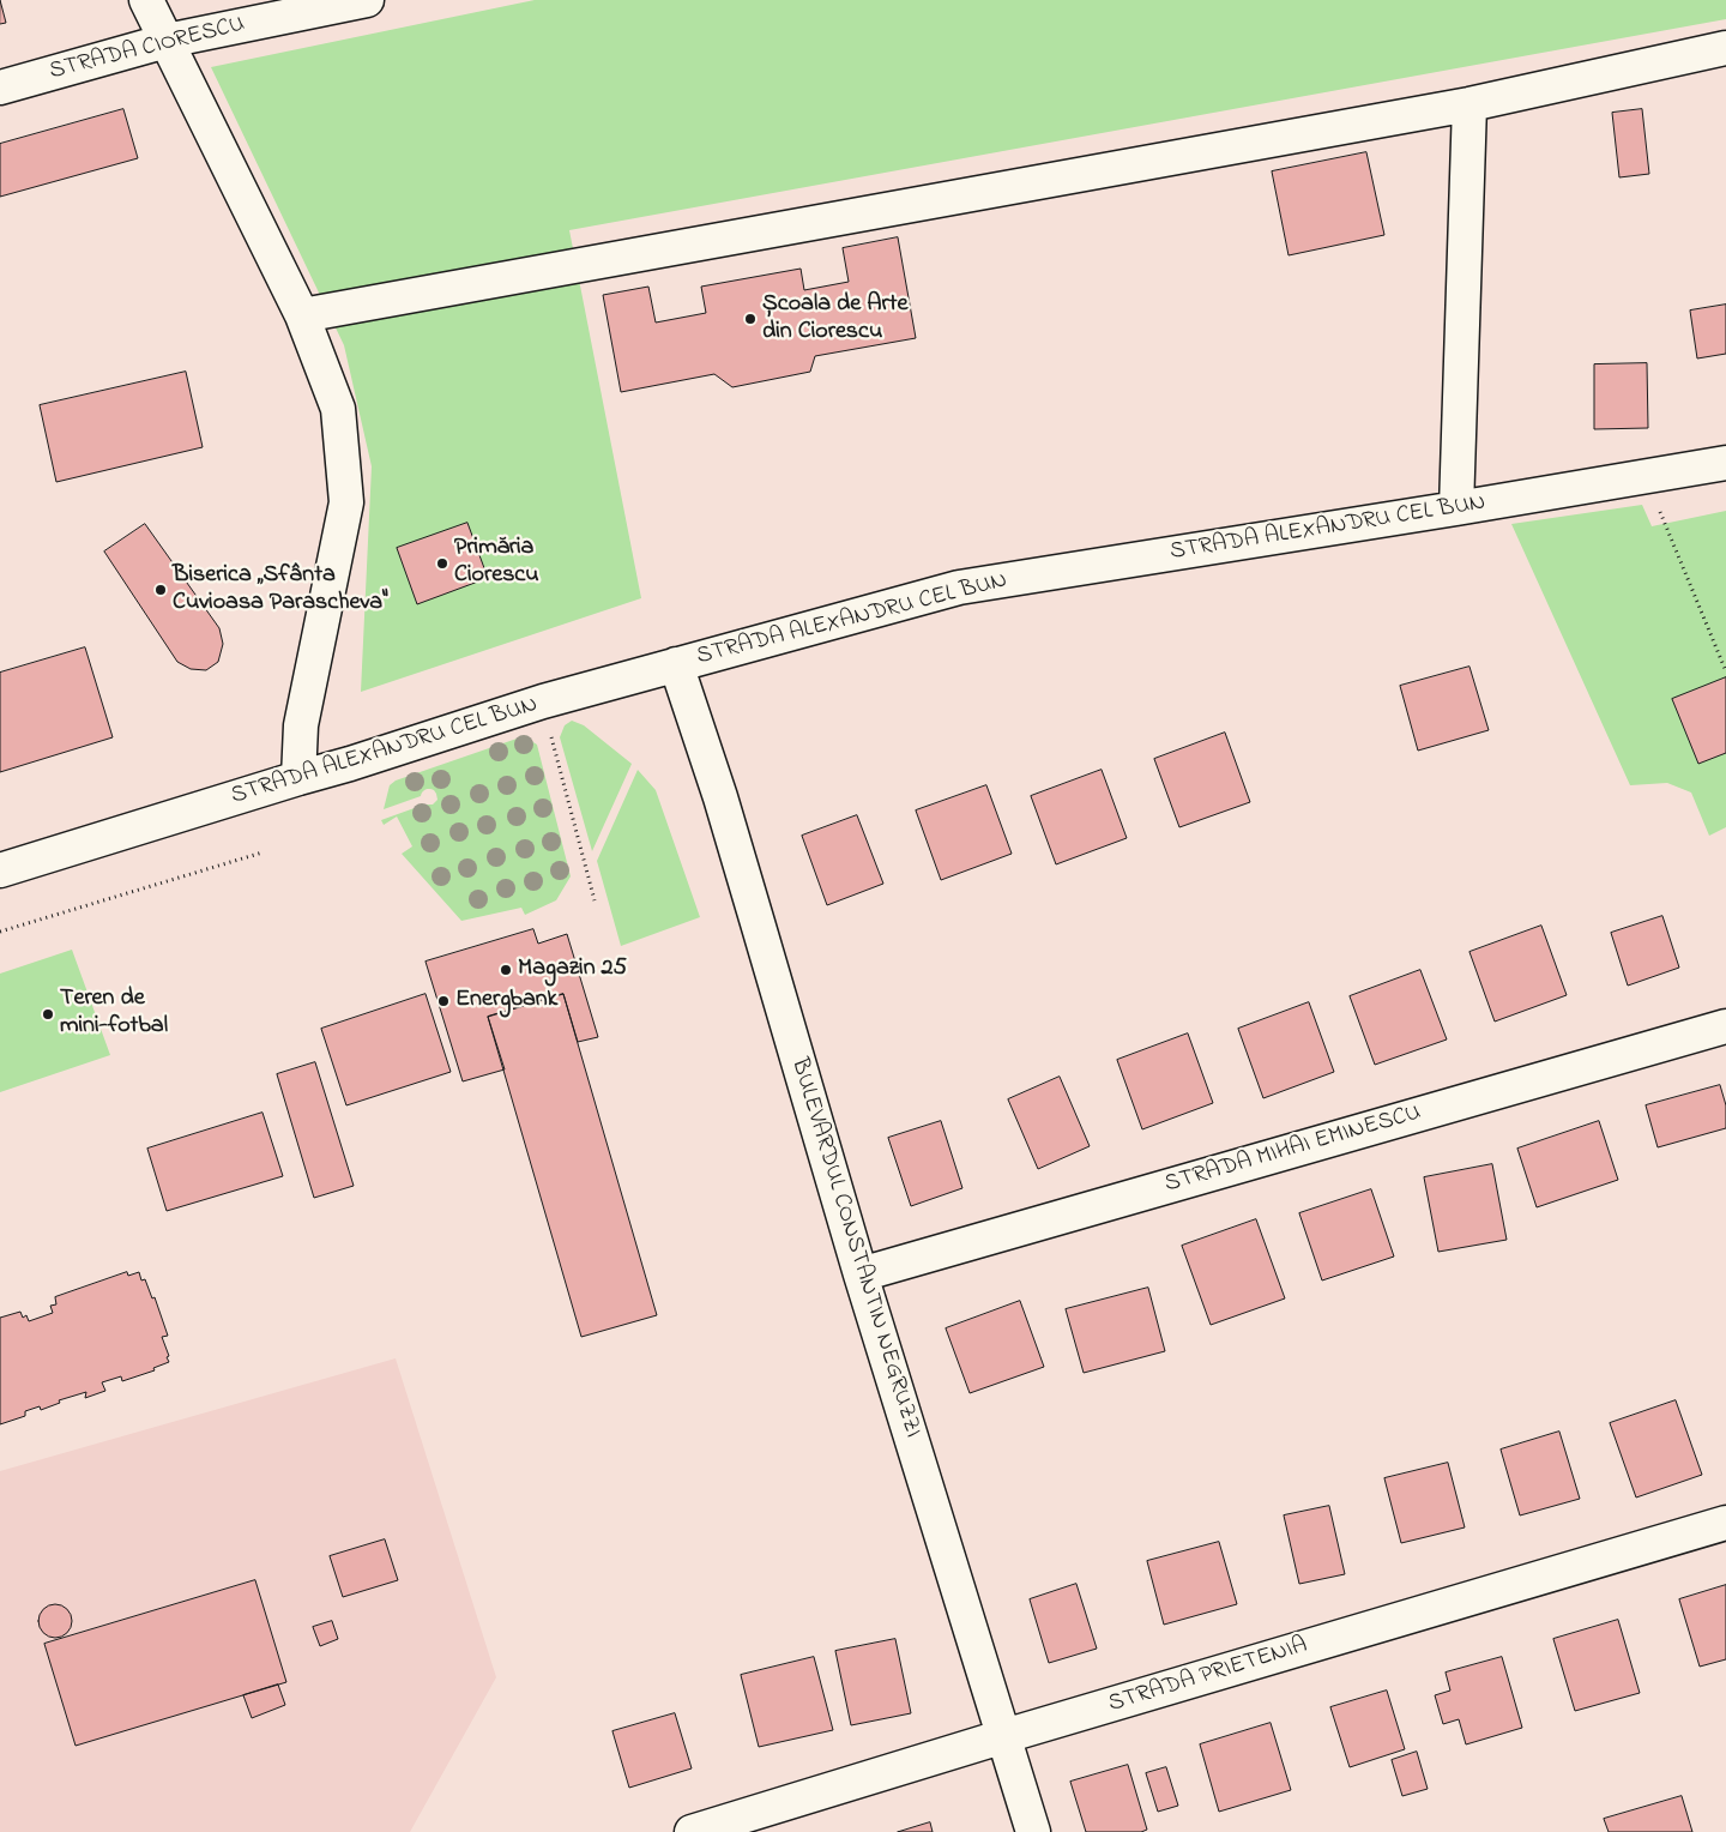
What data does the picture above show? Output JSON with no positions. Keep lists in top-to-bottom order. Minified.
{"streets":{"street":["STRADA CIORESCU","STRADA ALEXANDRU CEL BUN","STRADA MIHAI EMINESCU","BULEVARDUL CONSTANTIN NEGRUZZI","STRADA PRIETENIA"]},"crossings":[["STRADA ALEXANDRU CEL BUN","BULEVARDUL CONSTANTIN NEGRUZZI"],["STRADA MIHAI EMINESCU","BULEVARDUL CONSTANTIN NEGRUZZI"],["BULEVARDUL CONSTANTIN NEGRUZZI","STRADA PRIETENIA"]],"places":["Școala de Arte din Ciorescu","Primăria Ciorescu","Biserica „Sfânta Cuvioasa Parascheva\"","Magazin 25","Energbank","Teren de mini-fotbal"]}
